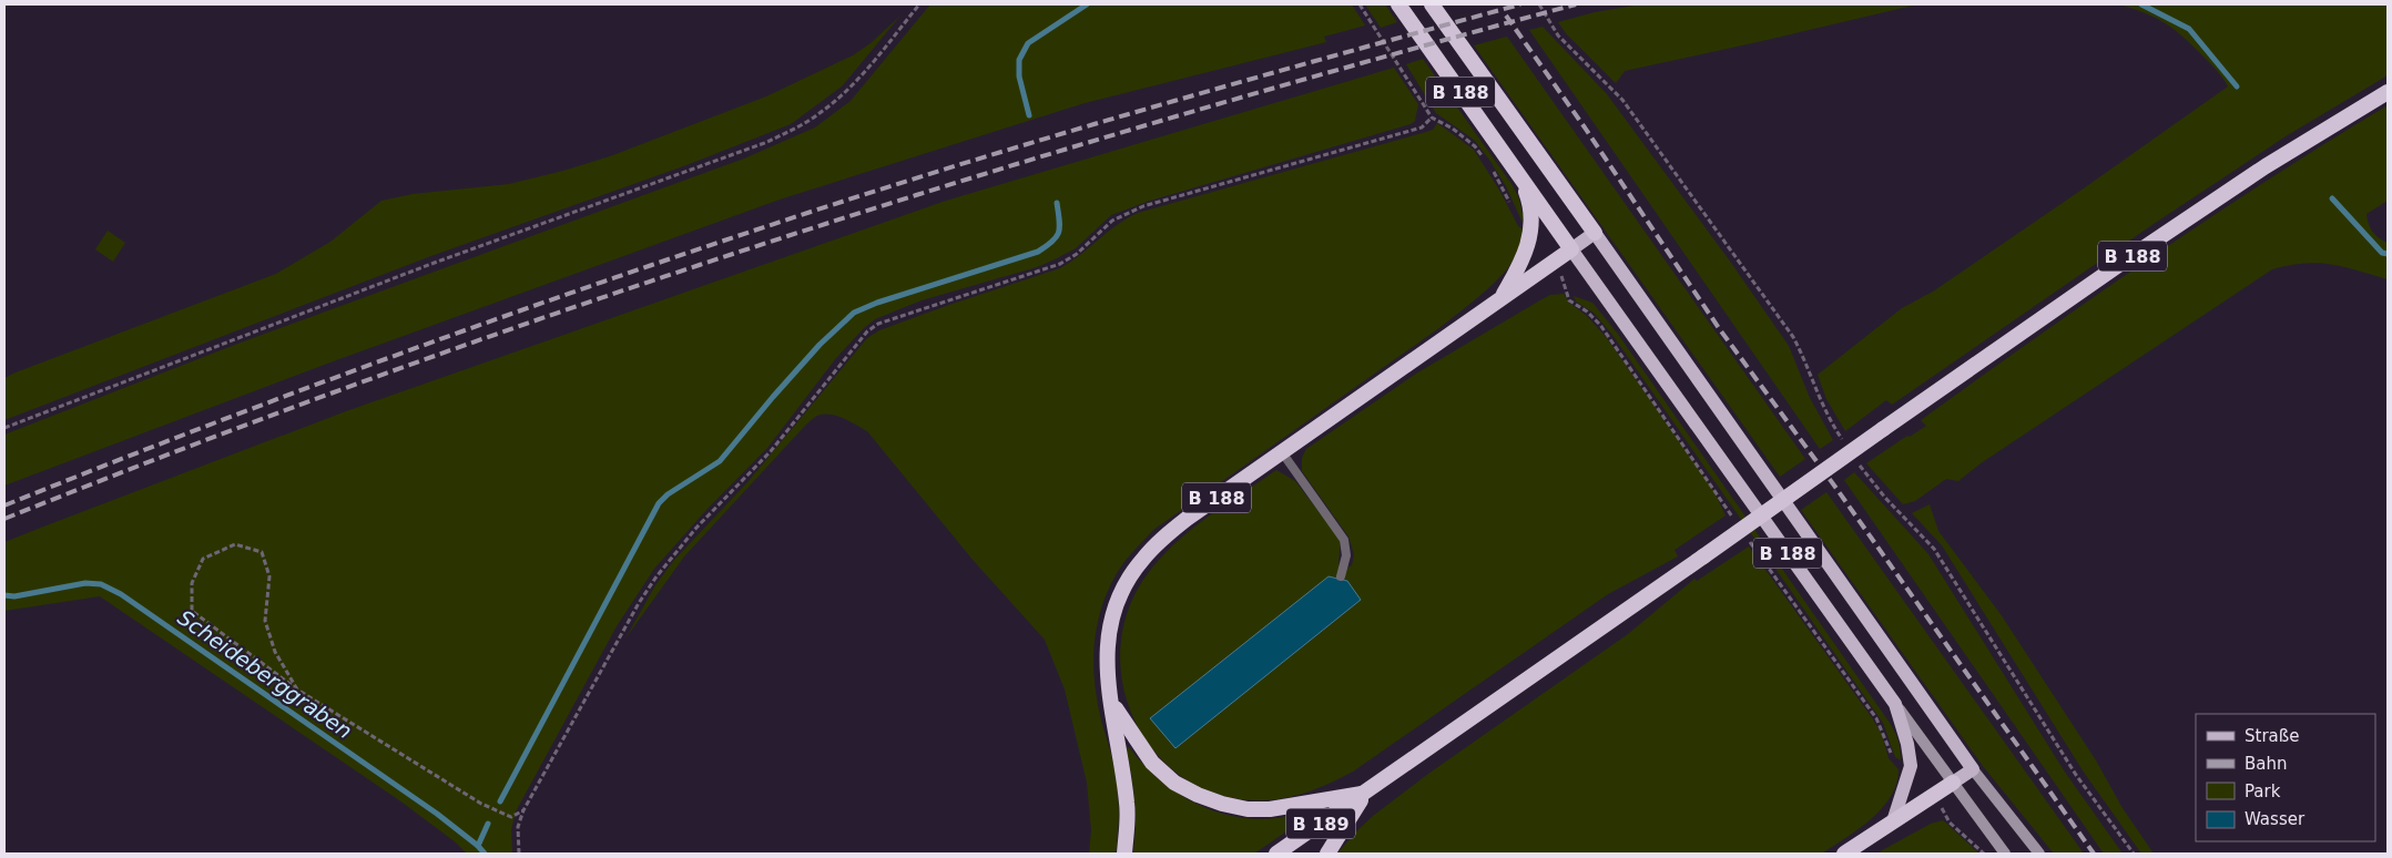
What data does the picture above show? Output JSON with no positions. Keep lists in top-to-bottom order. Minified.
{"streets":{"highway":["B 188","B 189"]},"crossings":[["B 188","B 189"]],"water":["Scheideberggraben"],"legend":["Straße","Bahn","Park","Wasser"]}
